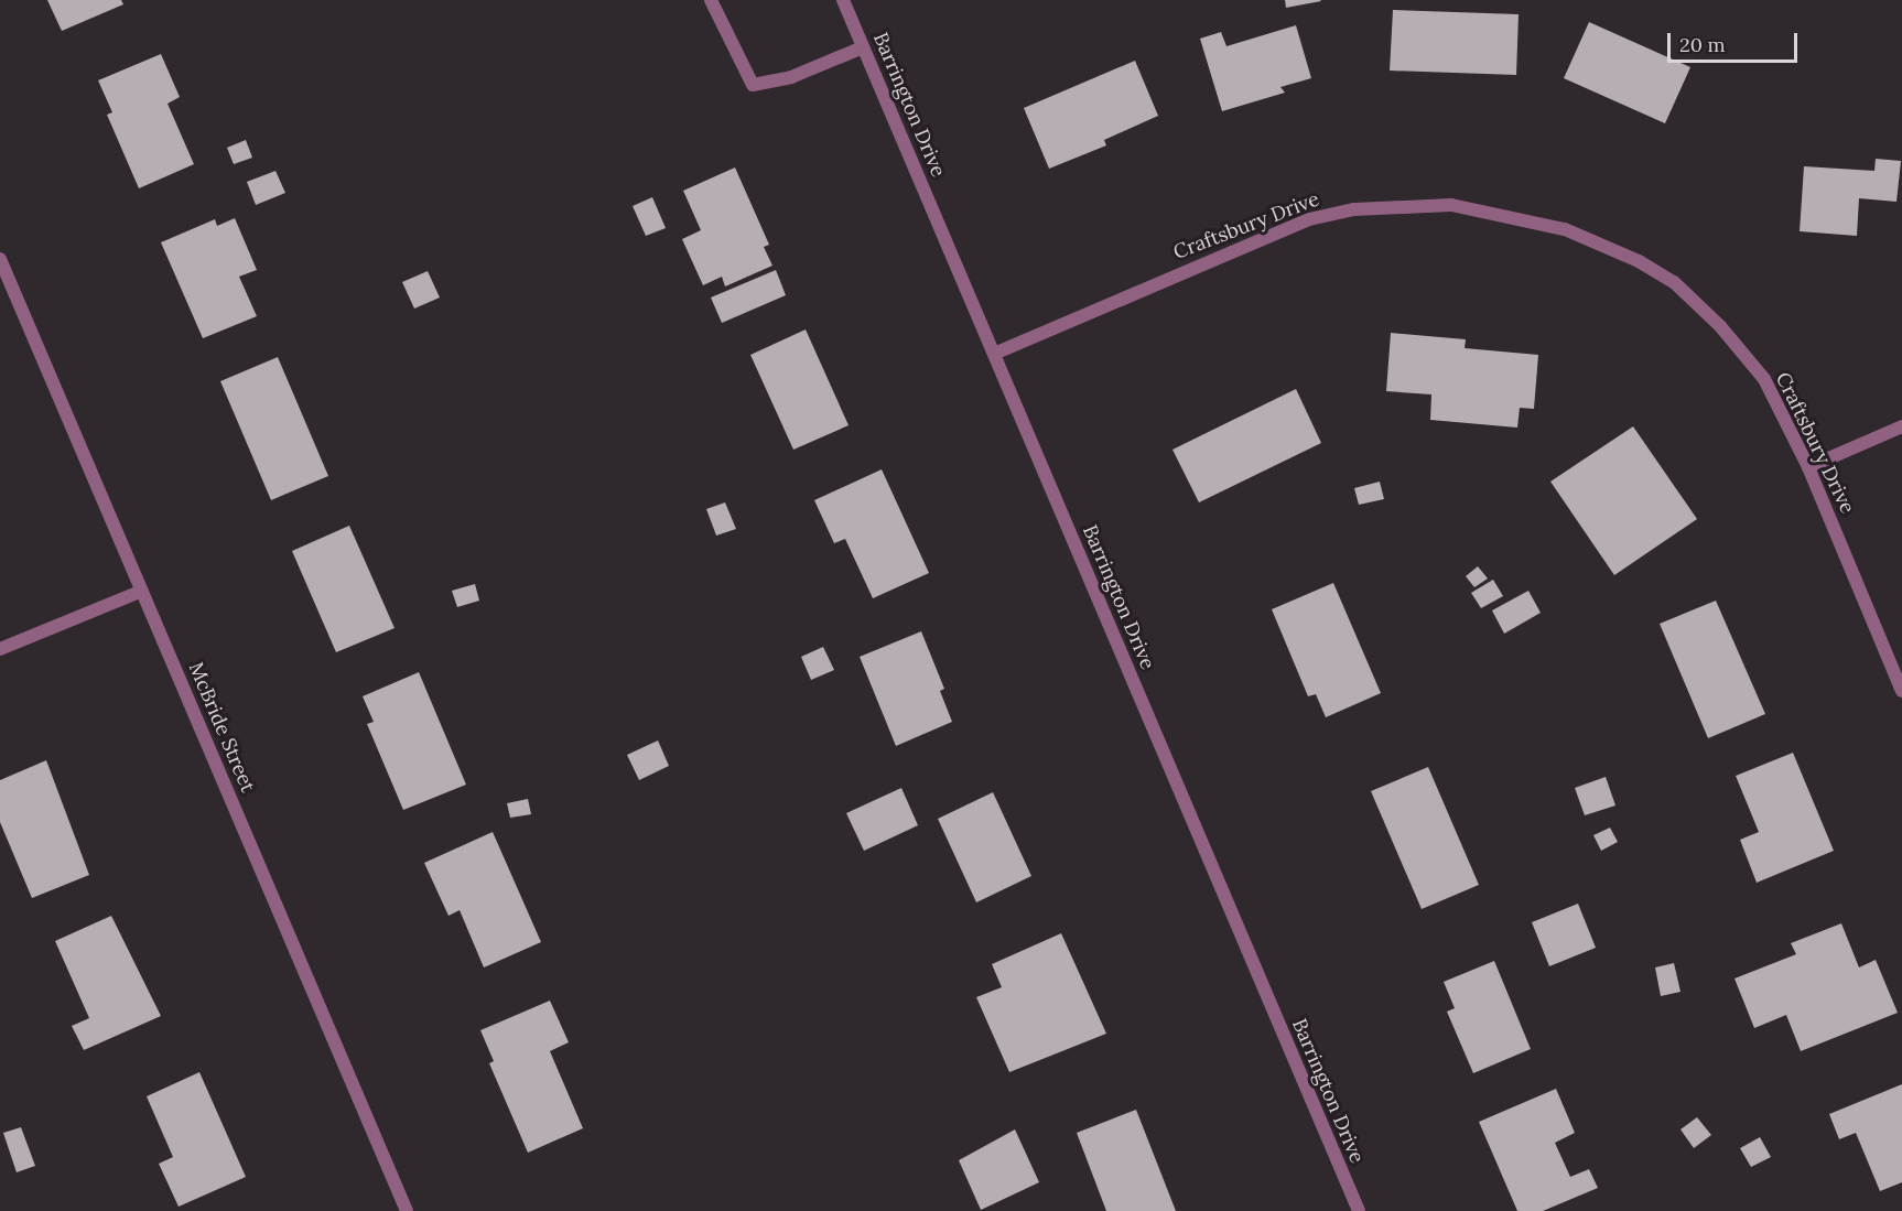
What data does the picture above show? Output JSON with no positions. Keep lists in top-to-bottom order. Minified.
{"streets":{"street":["Barrington Drive","Craftsbury Drive","McBride Street"]},"crossings":[["Barrington Drive","Craftsbury Drive"]],"scale_bar":"20 m"}
